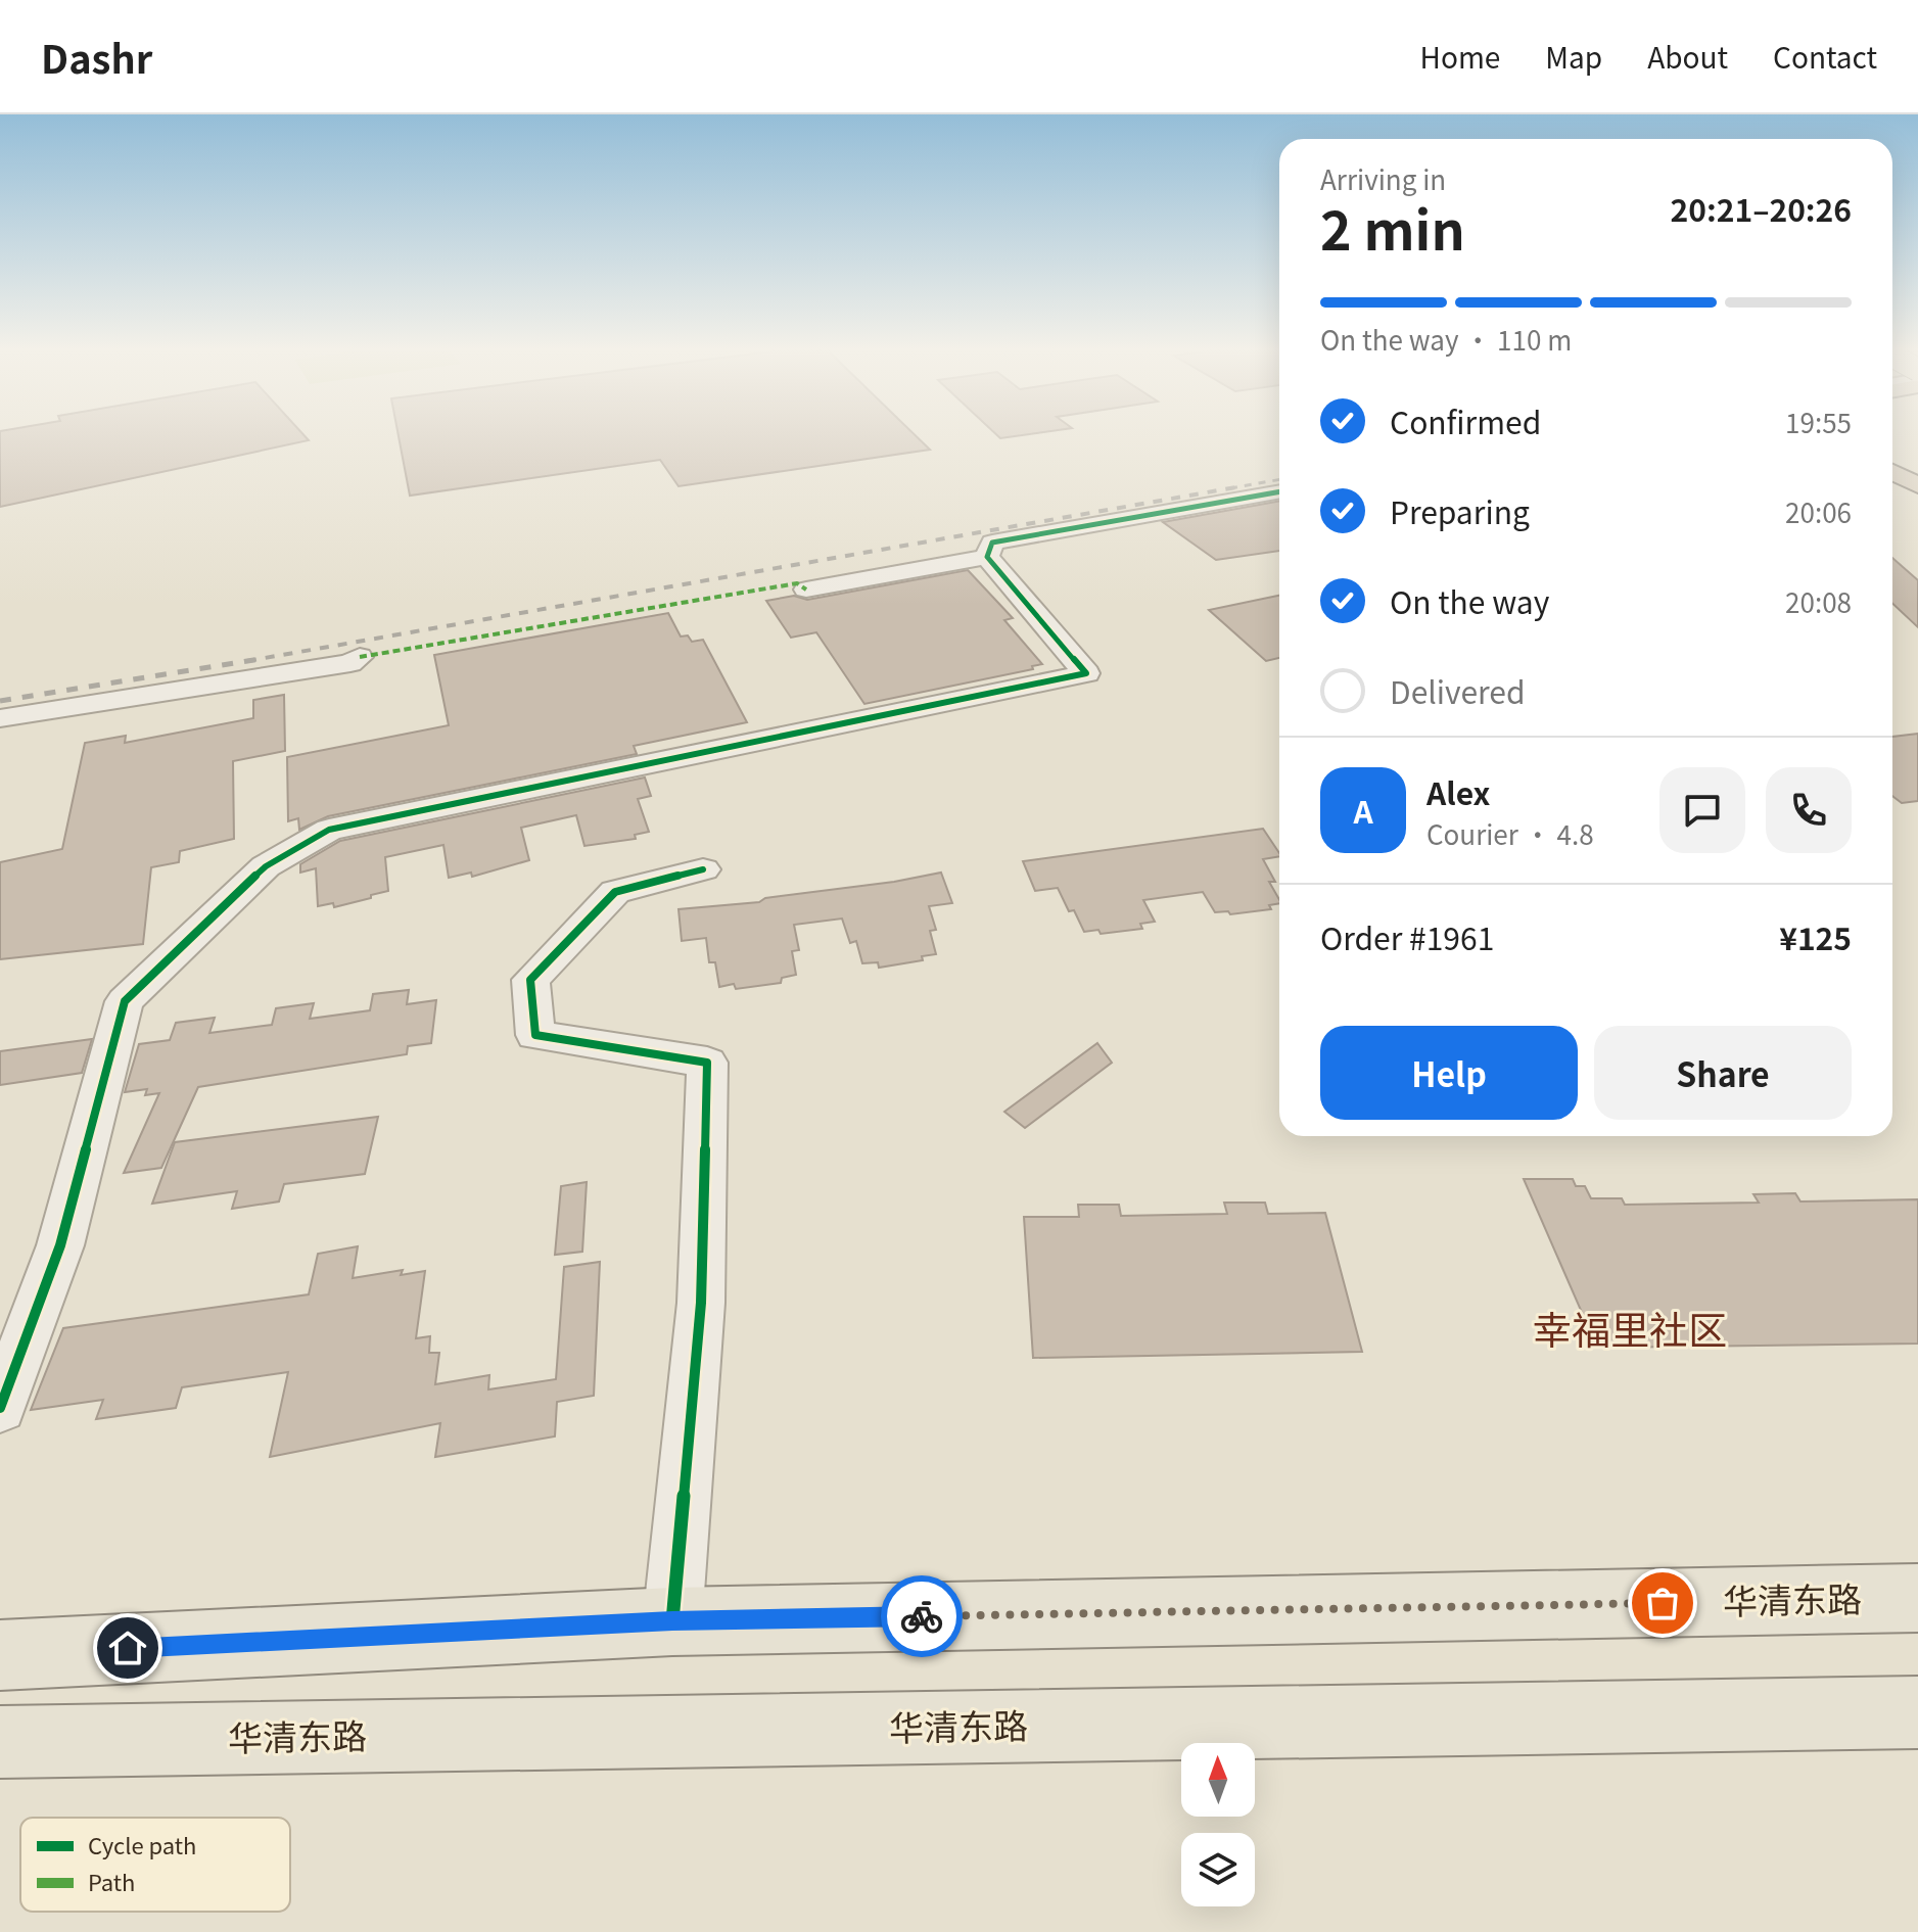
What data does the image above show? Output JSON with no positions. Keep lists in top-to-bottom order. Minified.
{"streets":{"main road":["华清东路"]},"districts":["幸福里社区"],"legend":["Cycle path","Path"],"north":"top","page":{"header":"Dashr","nav":["Home","Map","About","Contact"],"heading":["2 min","Arriving in","20:21–20:26"],"panel":["Alex","Courier · 4.8","Order #1961","¥125"],"bar":"On the way · 110 m","list":[["Confirmed","19:55"],["Preparing","20:06"],["On the way","20:08"],"Delivered"],"round":"A","buttons":["Help","Share"]}}
